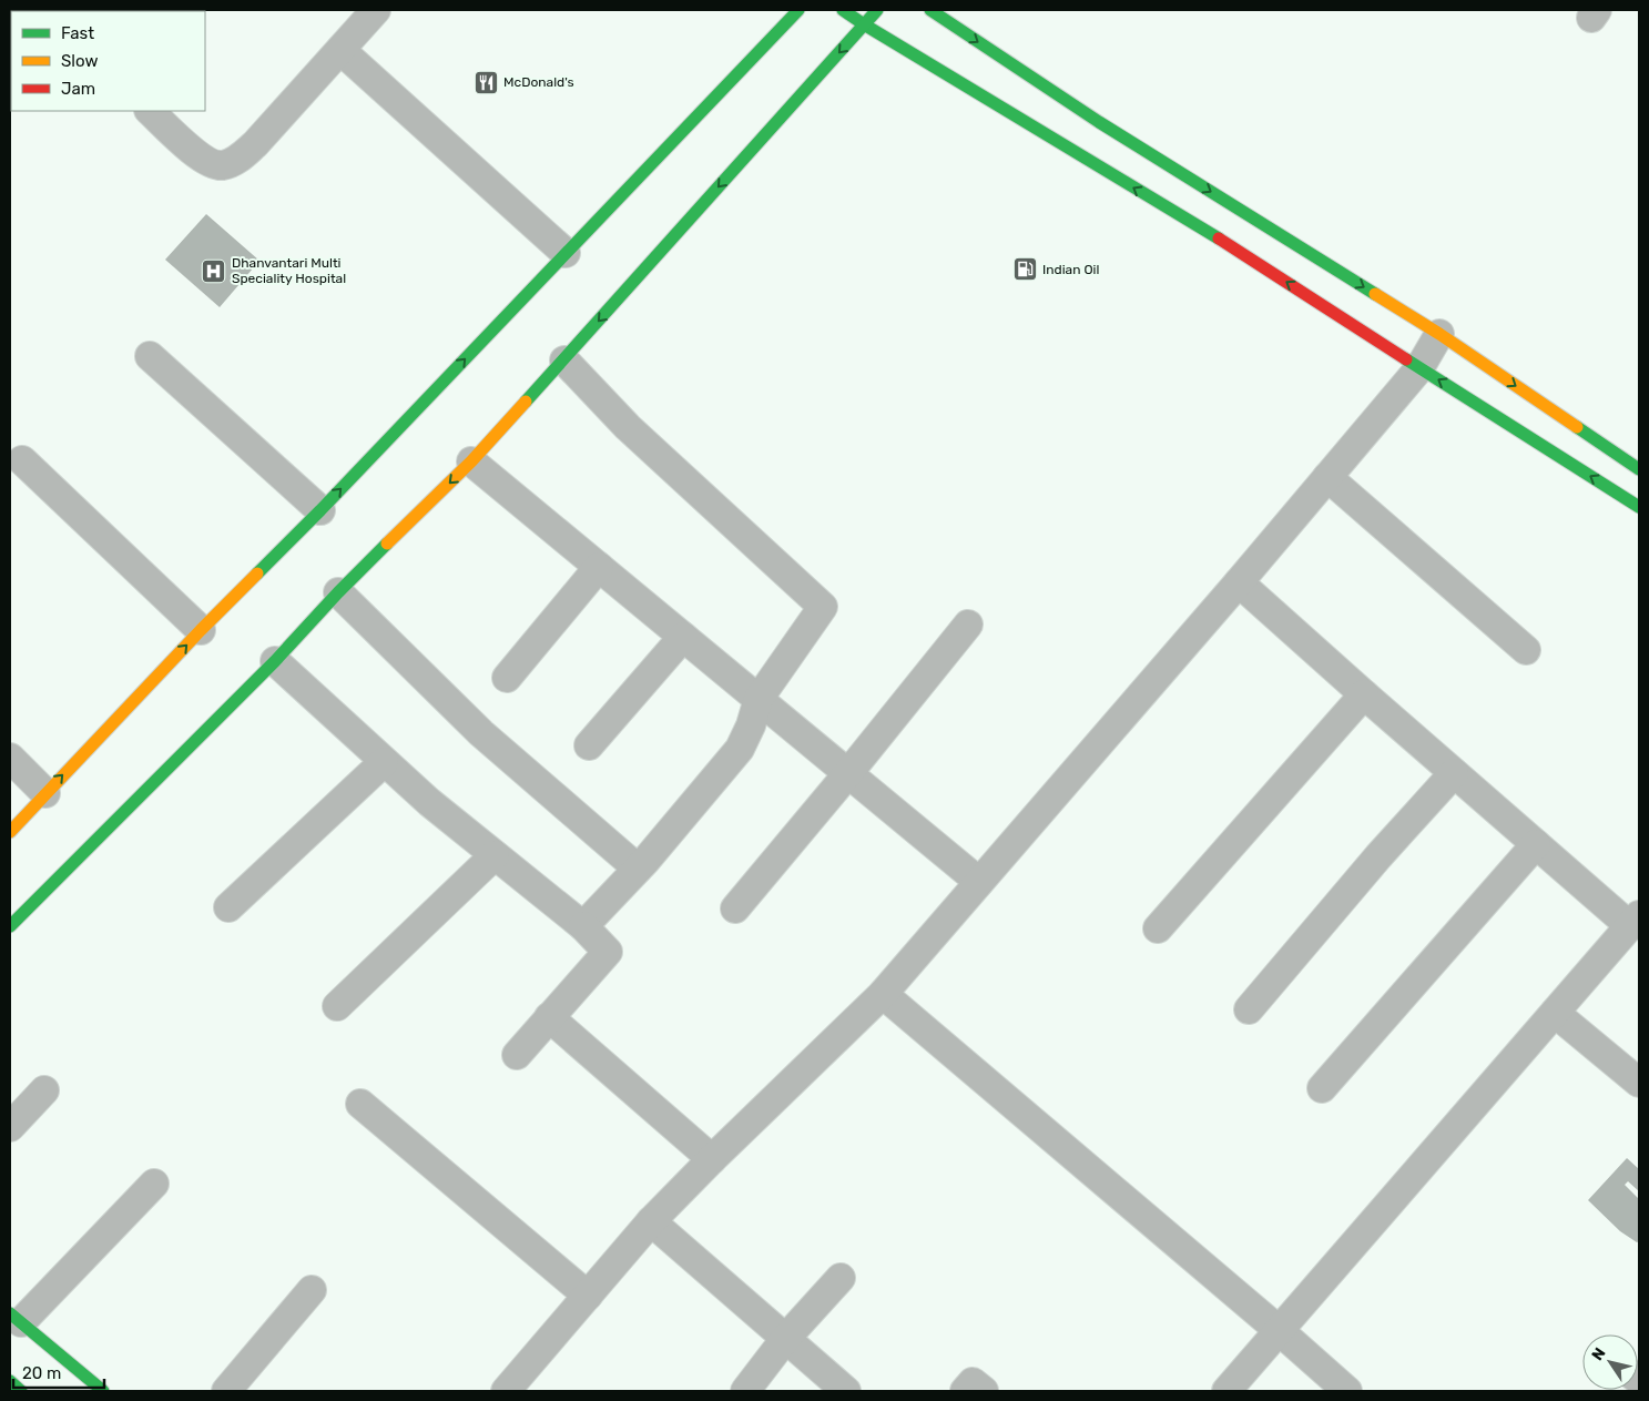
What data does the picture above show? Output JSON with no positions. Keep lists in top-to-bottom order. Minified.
{"places":{"restaurant":["McDonald's"],"fuel station":["Indian Oil"],"hospital":["Dhanvantari Multi Speciality Hospital"]},"legend":["Fast","Slow","Jam"],"scale_bar":"20 m","north":"top left"}
